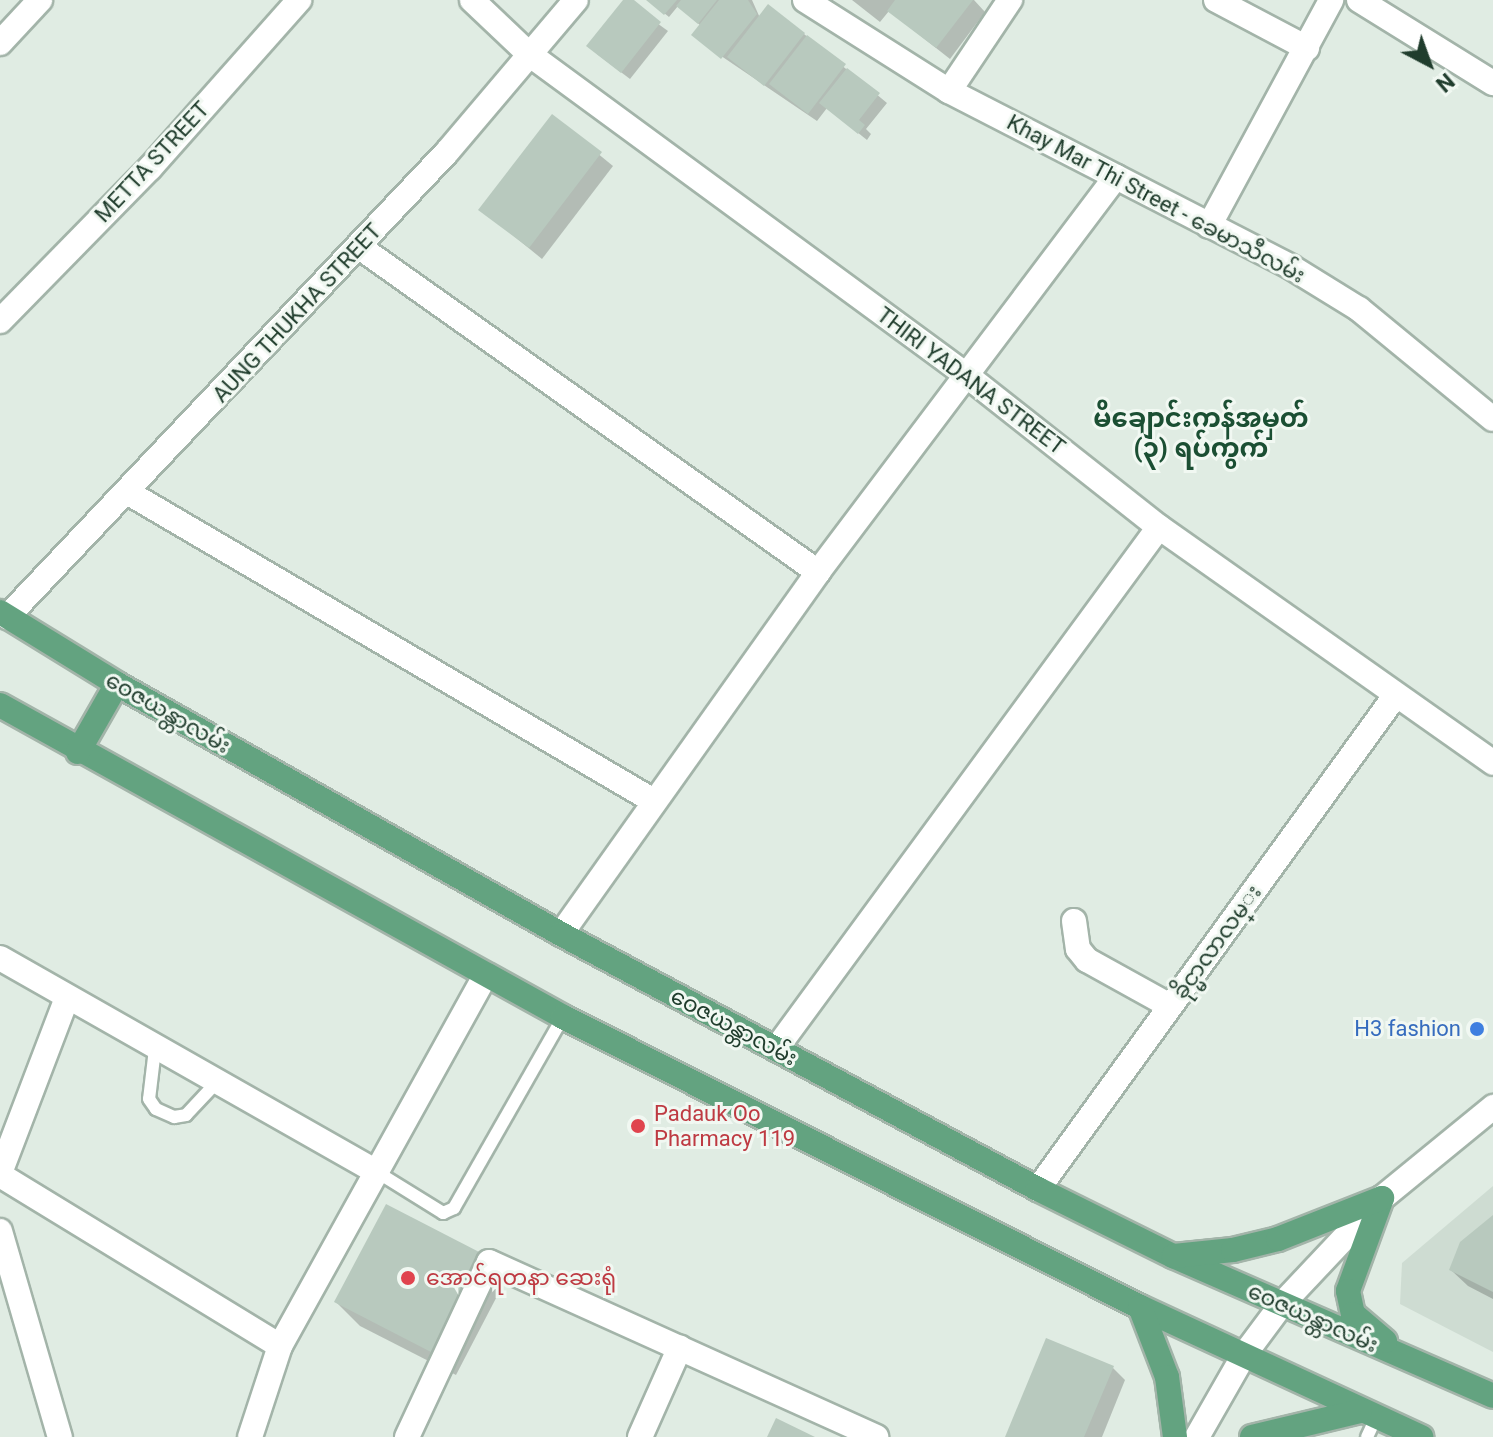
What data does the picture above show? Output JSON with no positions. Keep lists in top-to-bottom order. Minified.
{"streets":{"main road":["ဝေဇယန္တာလမ်း"],"street":["METTA STREET","Khay Mar Thi Street - ခေမာသီလမ်း","AUNG THUKHA STREET","THIRI YADANA STREET","ခိုင္မာလာလမ္း"]},"crossings":[["AUNG THUKHA STREET","THIRI YADANA STREET"],["AUNG THUKHA STREET","ဝေဇယန္တာလမ်း"],["THIRI YADANA STREET","ခိုင္မာလာလမ္း"],["ဝေဇယန္တာလမ်း","ခိုင္မာလာလမ္း"]],"districts":["မိချောင်းကန်အမှတ် (၃) ရပ်ကွက်"],"places":["H3 fashion","Padauk Oo Pharmacy 119","အောင်ရတနာ ဆေးရုံ"],"north":"bottom right"}
